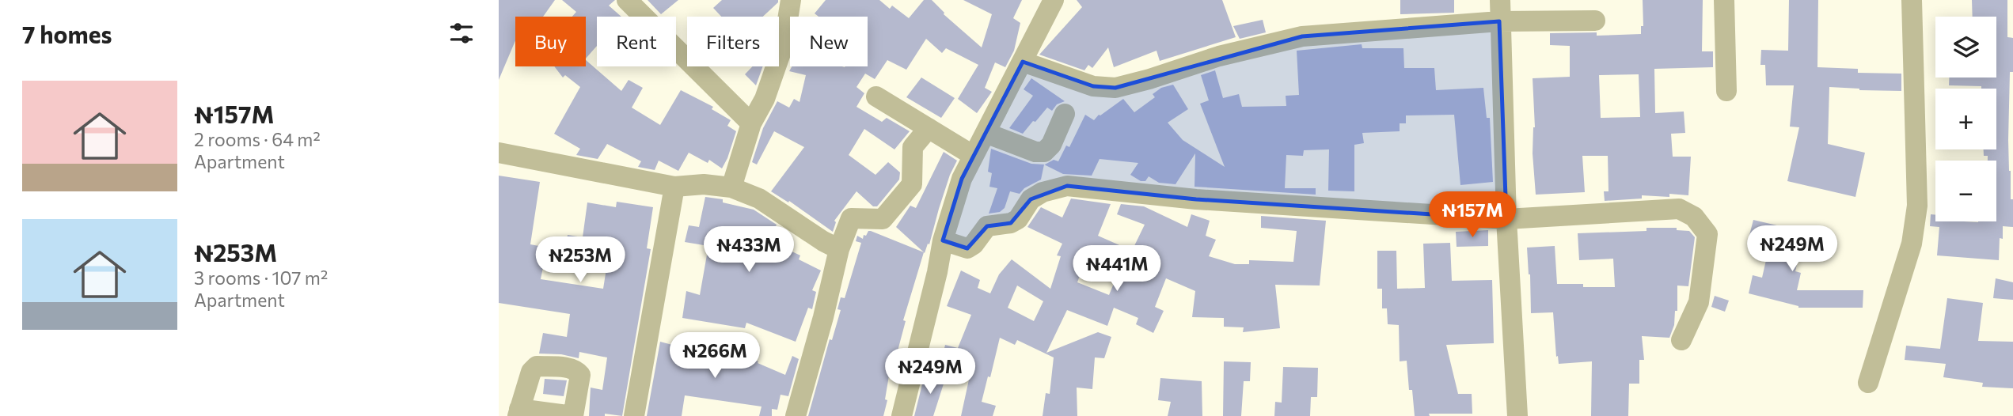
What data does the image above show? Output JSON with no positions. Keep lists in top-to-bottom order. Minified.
{"page":{"heading":"7 homes","map_buttons":["+","−"],"chip":["Buy","Rent","Filters","New"],"list":[{"name":"₦157M","note":"2 rooms · 64 m² · Apartment"},{"name":"₦253M","note":"3 rooms · 107 m² · Apartment"}],"price":["₦157M","₦249M","₦433M","₦253M","₦441M","₦266M","₦249M"]}}
